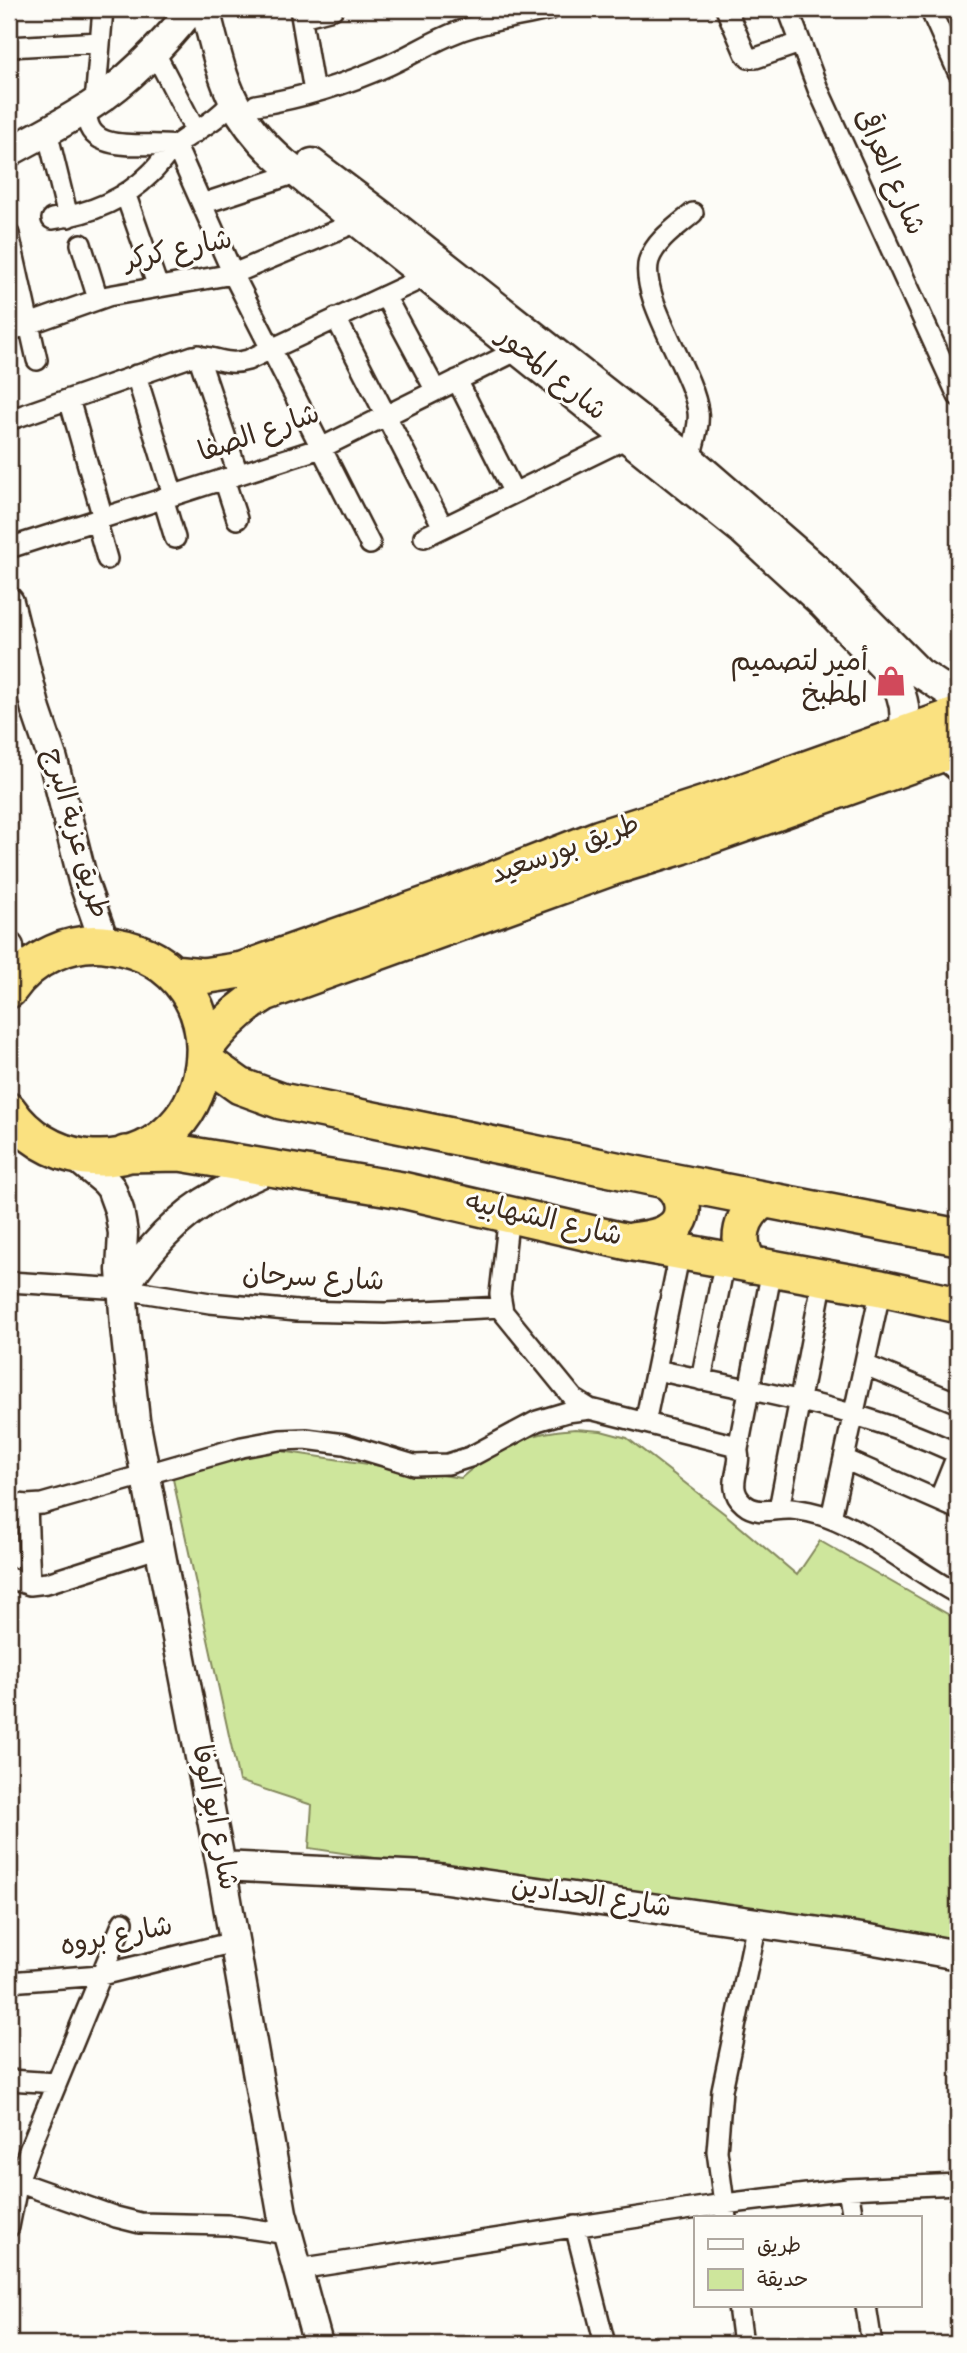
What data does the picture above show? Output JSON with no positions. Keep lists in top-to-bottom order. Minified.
{"streets":{"highway":["طريق بورسعيد","شارع الشهابيه"],"street":["شارع العراقى","شارع كركر","شارع المحور","شارع الصفا","طريق عزبة البرج","شارع سرحان","شارع ابو الوفا","شارع الحدادين","شارع بروه"]},"crossings":[["شارع كركر","شارع المحور"],["شارع المحور","شارع الصفا"],["شارع المحور","طريق بورسعيد"],["شارع الشهابيه","شارع ابو الوفا"],["شارع سرحان","شارع ابو الوفا"],["شارع ابو الوفا","شارع الحدادين"],["شارع ابو الوفا","شارع بروه"]],"places":{"shop":["أمير لتصميم المطبخ"]},"legend":["طريق","حديقة"]}
